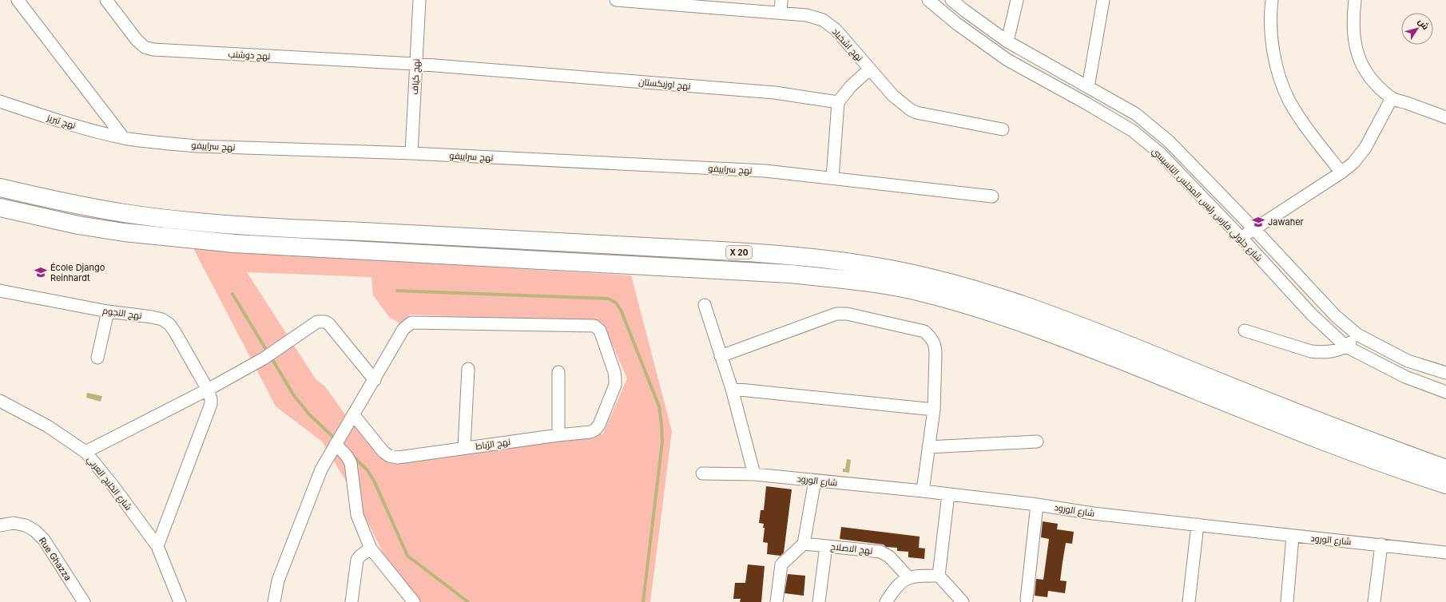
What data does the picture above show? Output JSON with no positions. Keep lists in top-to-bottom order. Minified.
{"streets":{"highway":["X 20"],"street":["نهج اشخباد","نهج دوشنب","نهج كياف","نهج اوزبكستان","نهج تبريز","نهج سراييفو","شارع جلولي فارس رئيس المجلس التاسيسي","نهج النجوم","نهج الرّباط","شارع الورود","شارع الخليج العربي","نهج الاصلاح","Rue Ghazza"]},"crossings":[["نهج دوشنب","نهج كياف"],["نهج دوشنب","نهج اوزبكستان"],["نهج كياف","نهج اوزبكستان"],["نهج كياف","نهج سراييفو"],["نهج تبريز","نهج سراييفو"]],"places":{"school or university":["Jawaher","École Django Reinhardt"]},"north":"top right"}
